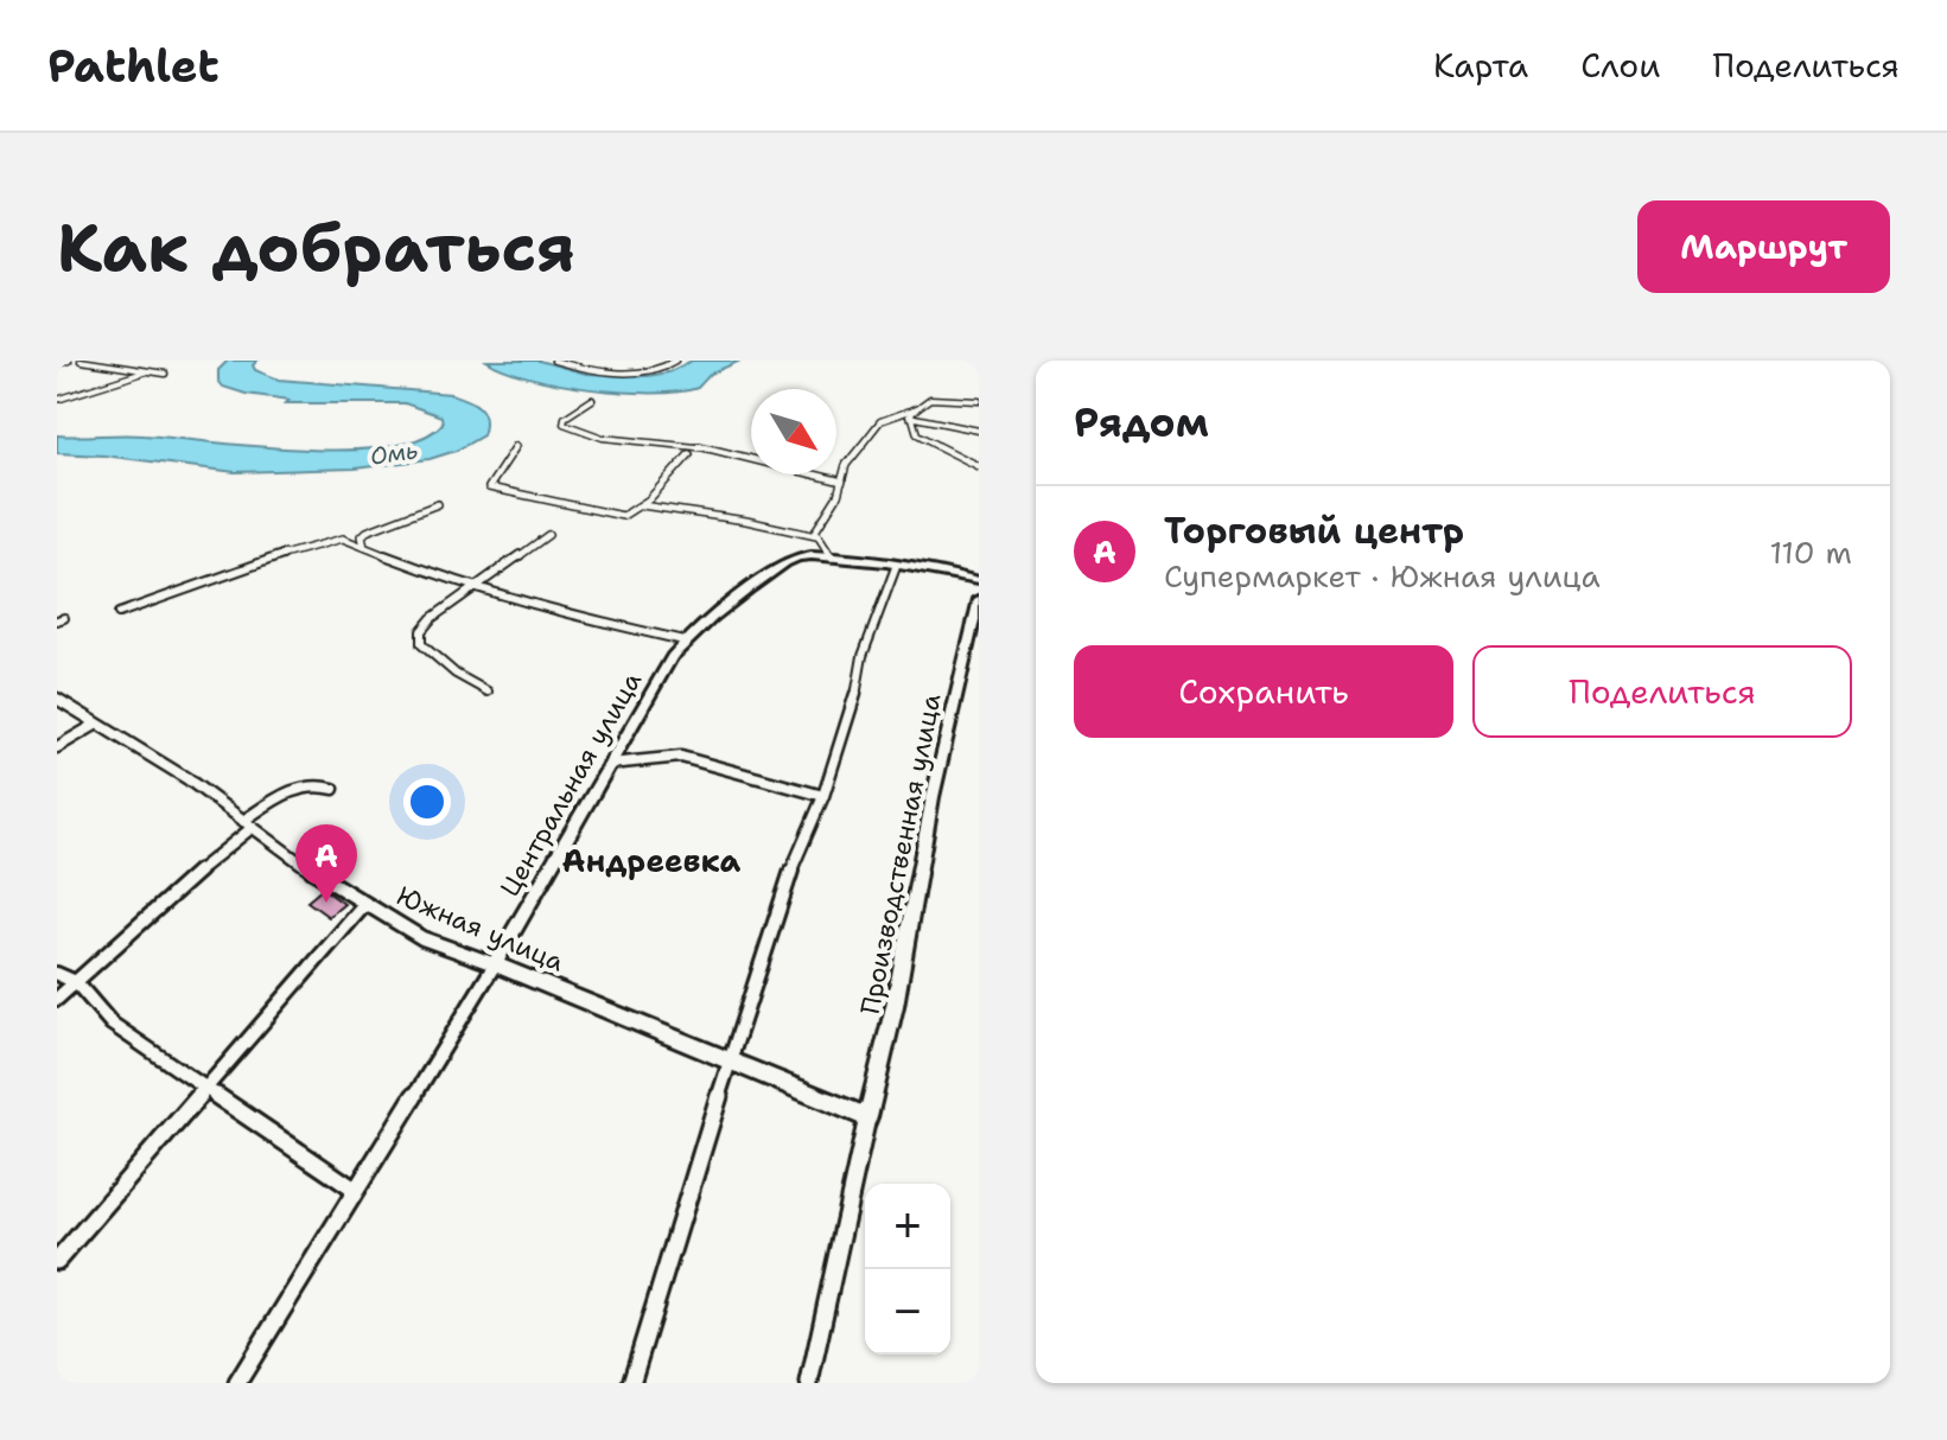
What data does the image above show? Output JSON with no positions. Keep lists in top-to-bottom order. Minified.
{"streets":{"street":["Центральная улица","Производственная улица","Южная улица"]},"crossings":[["Центральная улица","Южная улица"],["Производственная улица","Южная улица"]],"districts":["Андреевка"],"water":["Омь"],"north":"bottom right","page":{"header":"Pathlet","nav":["Карта","Слои","Поделиться"],"buttons":["Маршрут",["Сохранить","Поделиться"]],"title":"Как добраться","heading":"Рядом","list":[{"mark":"A","name":"Торговый центр","note":"Супермаркет · Южная улица","value":"110 m"}],"pins":"A","map_buttons":["+","−"]}}
